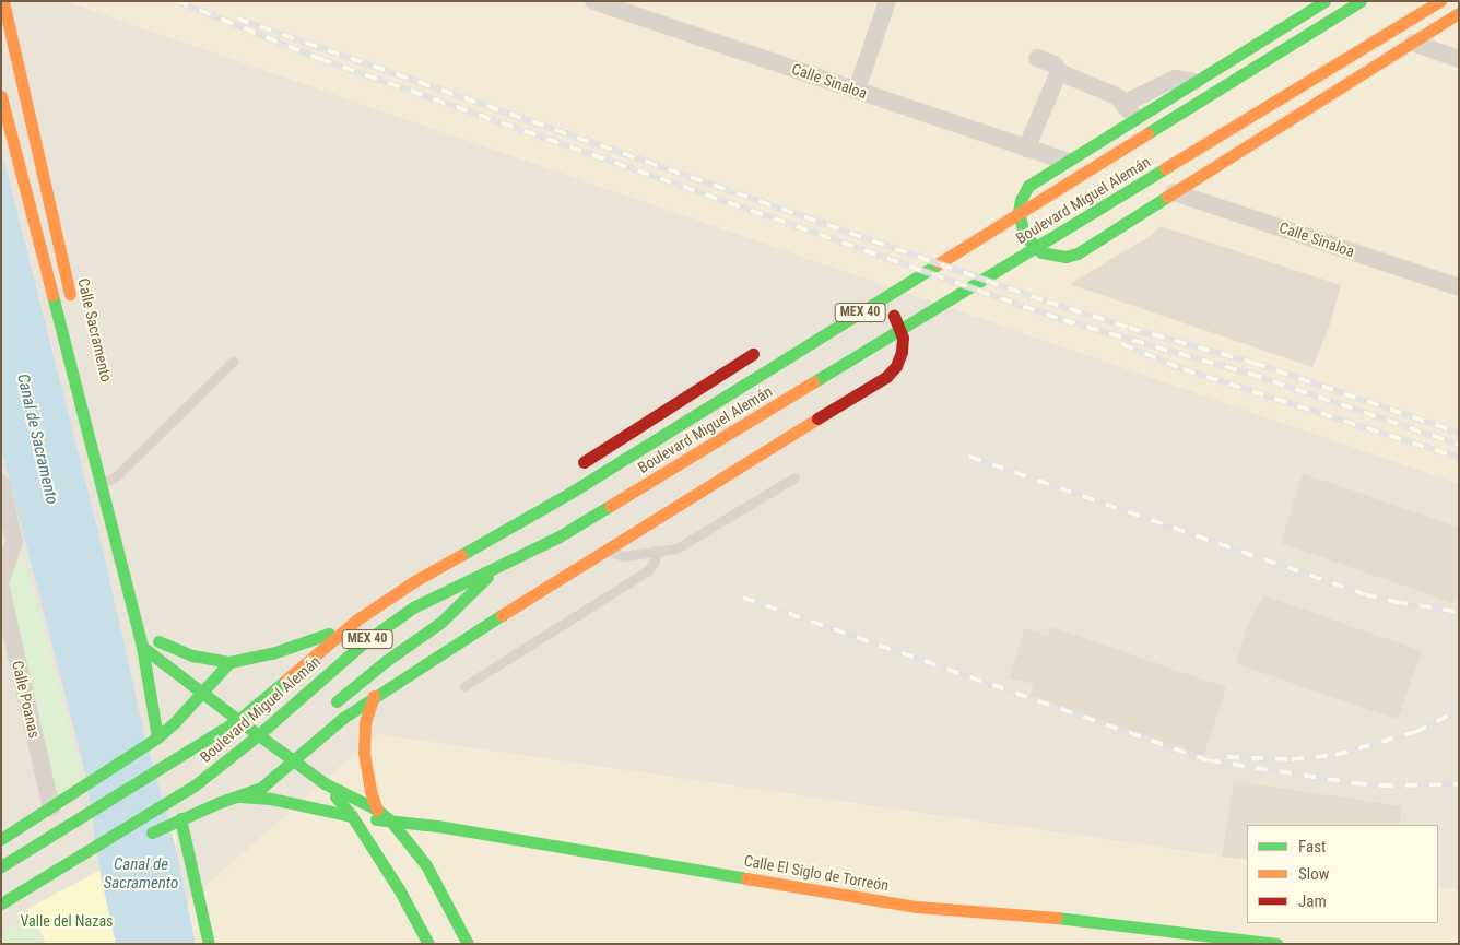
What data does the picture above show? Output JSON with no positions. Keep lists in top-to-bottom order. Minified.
{"streets":{"main road":["Boulevard Miguel Alemán","MEX 40","Calle Sacramento","Calle El Siglo de Torreón"],"street":["Calle Sinaloa","Calle Poanas"]},"water":["Canal de Sacramento"],"parks":["Valle del Nazas"],"legend":["Fast","Slow","Jam"]}
